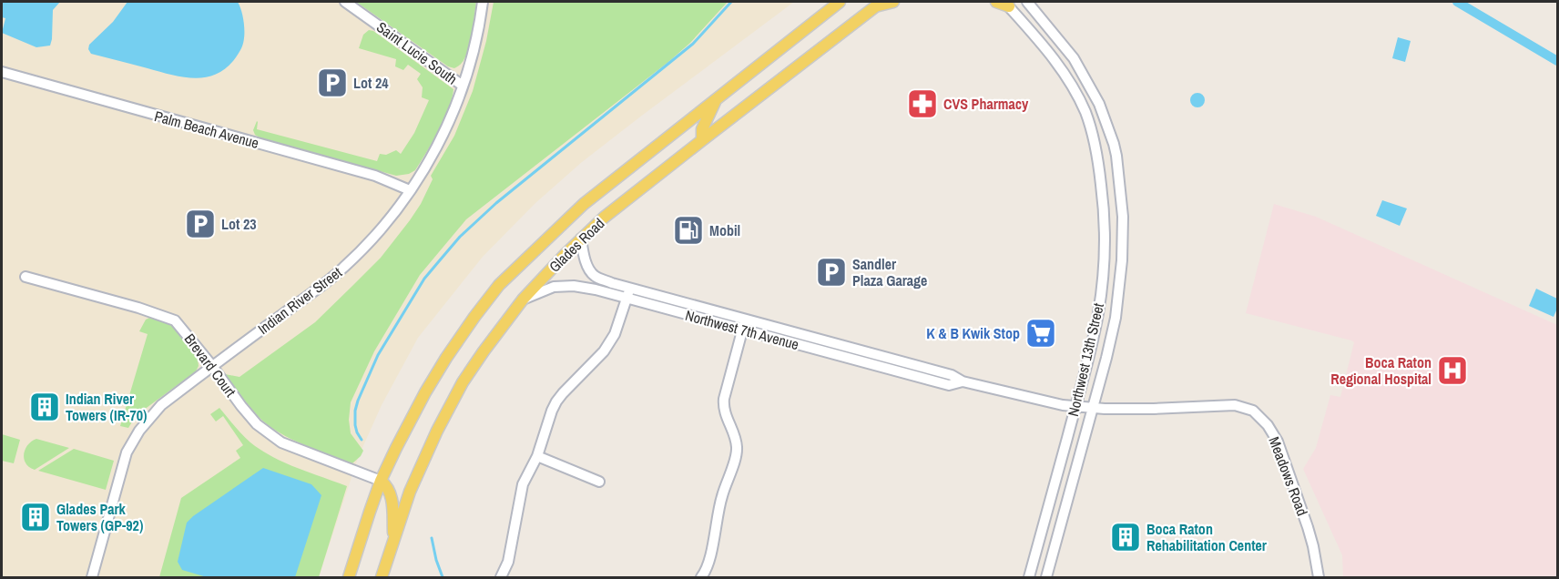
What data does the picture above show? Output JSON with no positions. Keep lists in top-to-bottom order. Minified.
{"streets":{"main road":["Glades Road"],"street":["Saint Lucie South","Palm Beach Avenue","Indian River Street","Northwest 7th Avenue","Northwest 13th Street","Brevard Court","Meadows Road"]},"crossings":[["Saint Lucie South","Indian River Street"],["Palm Beach Avenue","Indian River Street"],["Glades Road","Northwest 7th Avenue"],["Glades Road","Brevard Court"],["Indian River Street","Brevard Court"],["Northwest 7th Avenue","Northwest 13th Street"],["Northwest 7th Avenue","Meadows Road"],["Northwest 13th Street","Meadows Road"]],"places":{"parking":["Lot 24","Lot 23","Sandler Plaza Garage"],"pharmacy":["CVS Pharmacy"],"fuel station":["Mobil"],"supermarket":["K & B Kwik Stop"],"hospital":["Boca Raton Regional Hospital"],"building":["Indian River Towers (IR-70)","Glades Park Towers (GP-92)","Boca Raton Rehabilitation Center"]}}
